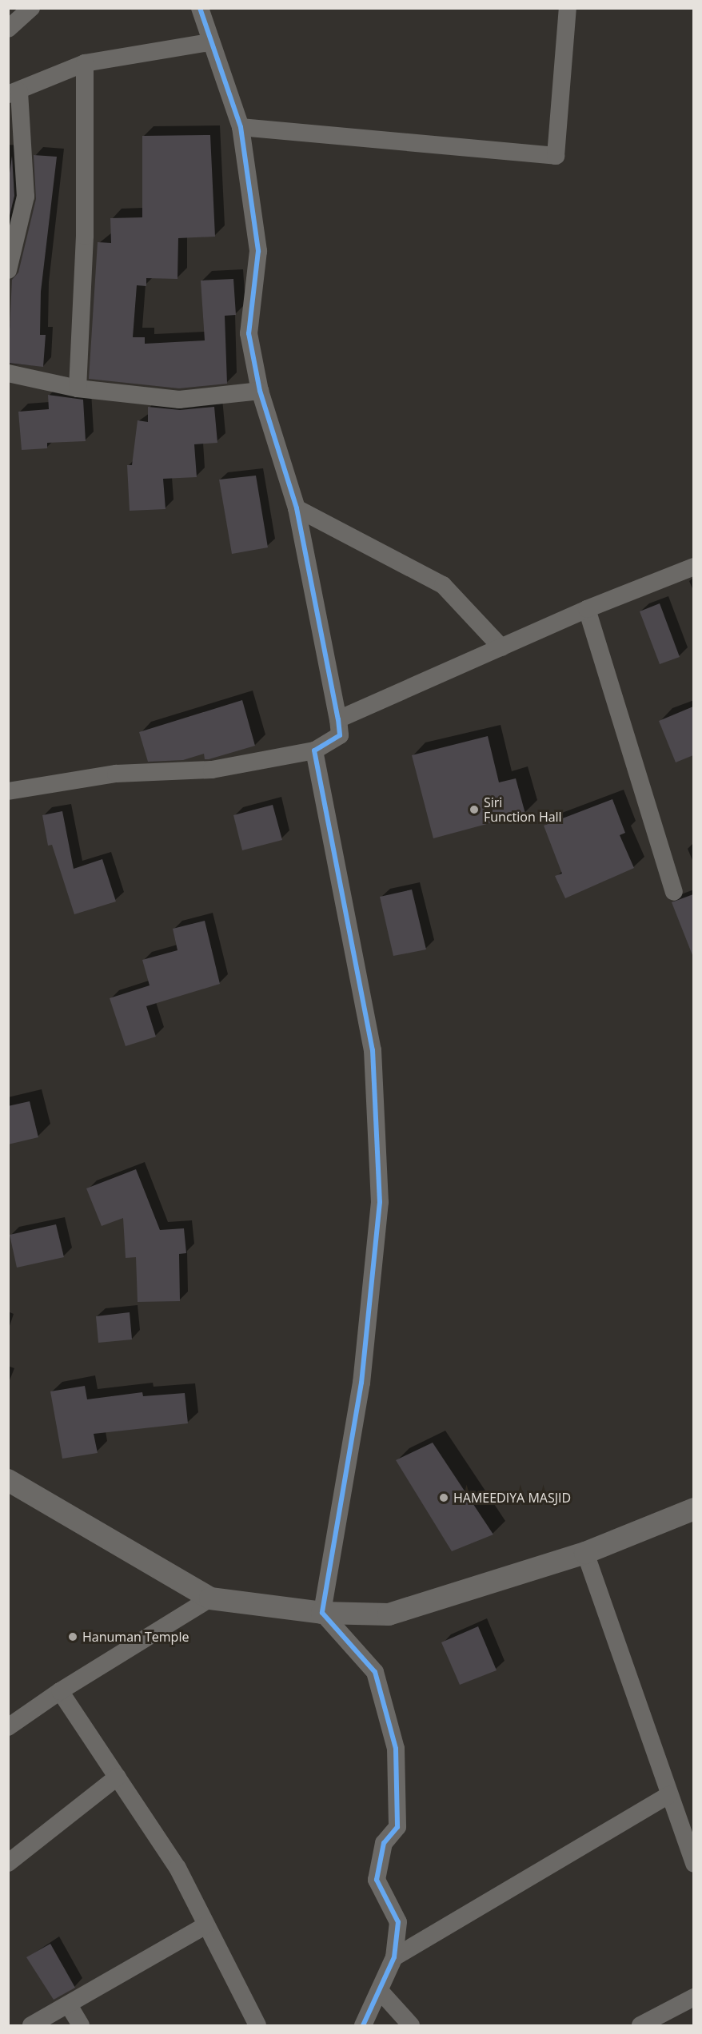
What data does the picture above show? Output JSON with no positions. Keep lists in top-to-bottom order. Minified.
{"places":["Siri Function Hall","HAMEEDIYA MASJID","Hanuman Temple"]}
